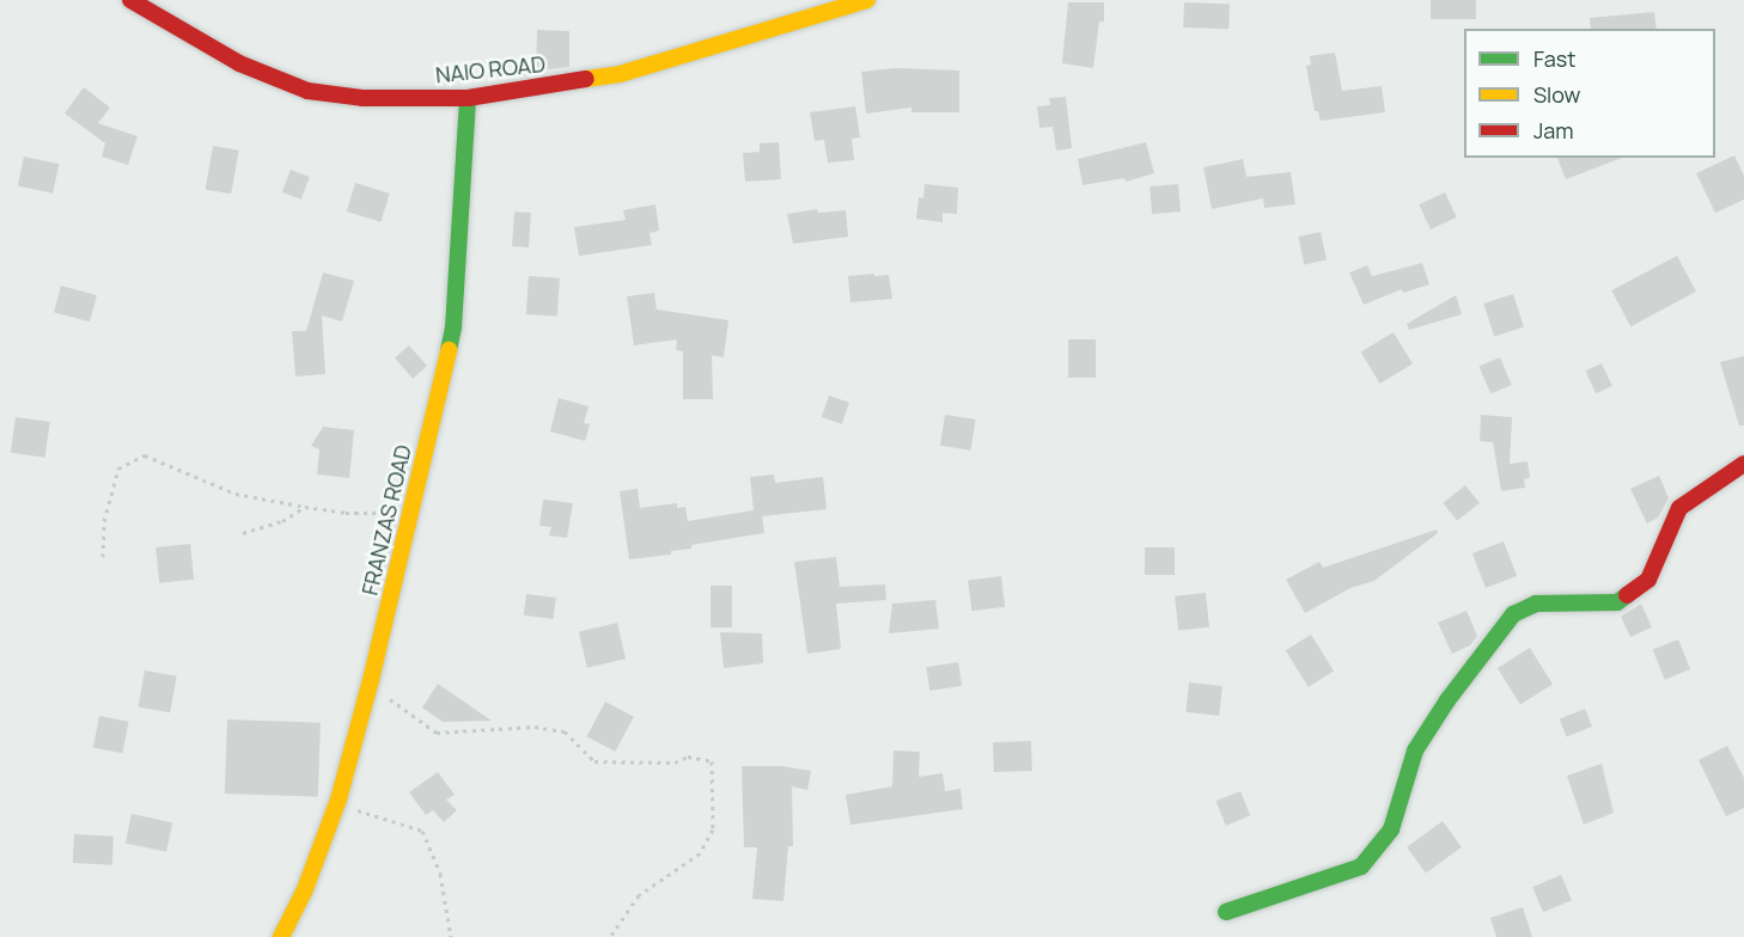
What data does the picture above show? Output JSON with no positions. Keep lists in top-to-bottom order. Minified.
{"streets":{"street":["NAIO ROAD","FRANZAS ROAD"]},"crossings":[["NAIO ROAD","FRANZAS ROAD"]],"legend":["Fast","Slow","Jam"]}
